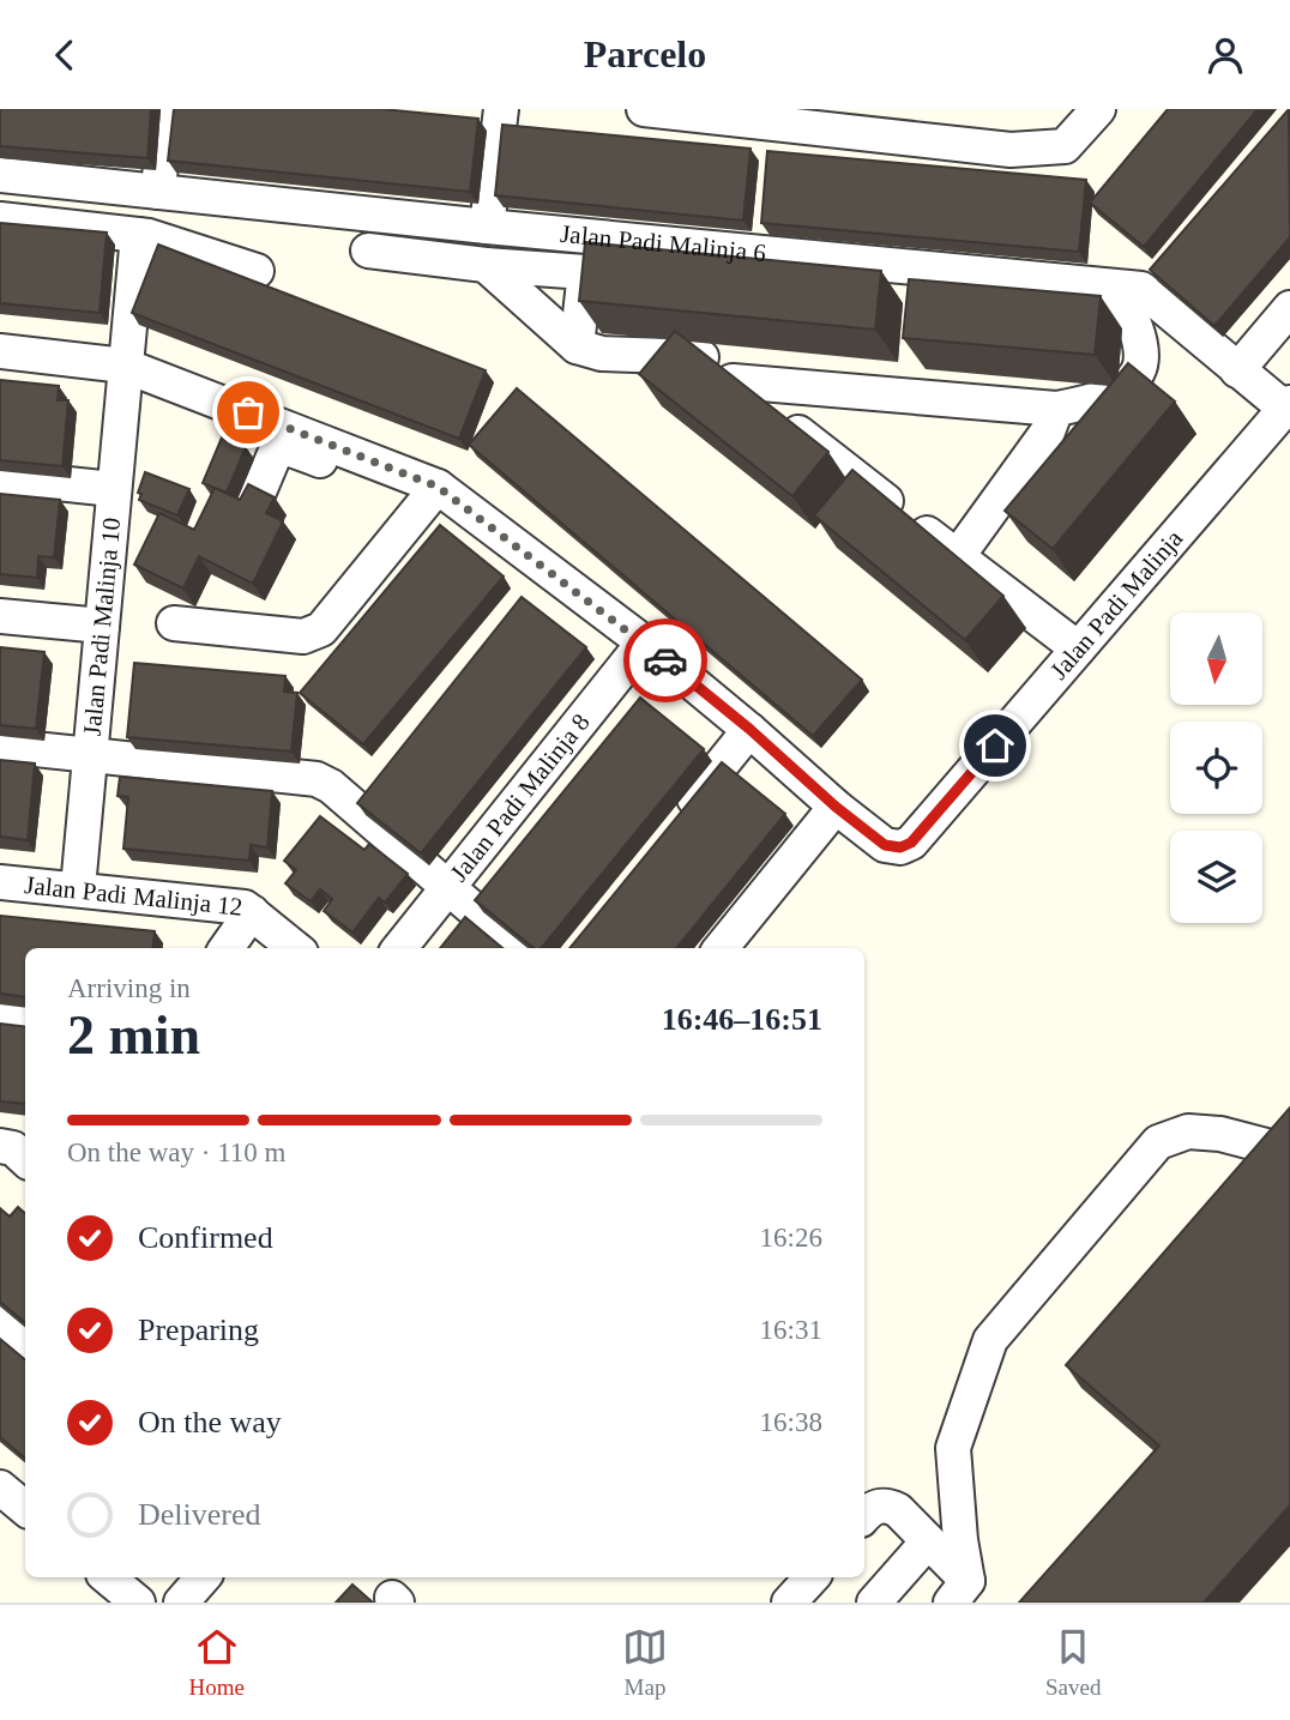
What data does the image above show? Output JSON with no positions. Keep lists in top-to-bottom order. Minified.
{"streets":{"street":["Jalan Padi Malinja 6","Jalan Padi Malinja","Jalan Padi Malinja 10","Jalan Padi Malinja 8","Jalan Padi Malinja 12"]},"crossings":[["Jalan Padi Malinja 6","Jalan Padi Malinja"],["Jalan Padi Malinja 10","Jalan Padi Malinja 12"]],"north":"bottom","page":{"header":"Parcelo","heading":["2 min","Arriving in","16:46–16:51"],"bar":"On the way · 110 m","list":[["Confirmed","16:26"],["Preparing","16:31"],["On the way","16:38"],"Delivered"],"tabs":["Home","Map","Saved"]}}
